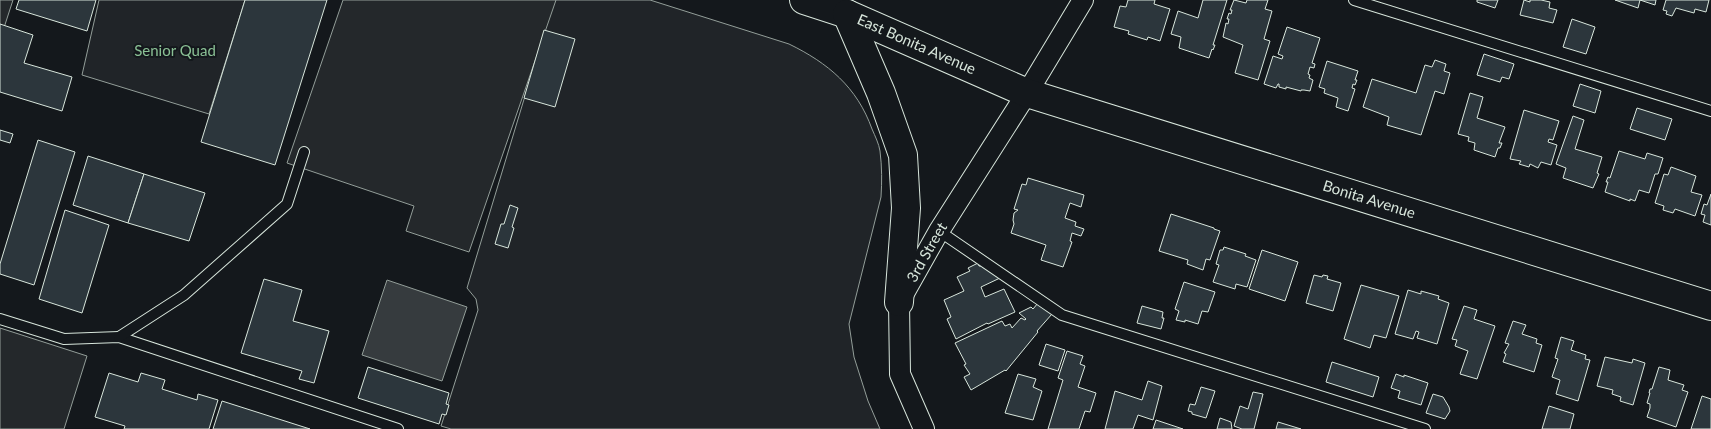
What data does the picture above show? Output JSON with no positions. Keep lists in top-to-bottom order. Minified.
{"streets":{"main road":["East Bonita Avenue","Bonita Avenue"],"street":["3rd Street"]},"crossings":[["East Bonita Avenue","Bonita Avenue"],["East Bonita Avenue","3rd Street"],["Bonita Avenue","3rd Street"]],"parks":["Senior Quad"]}
